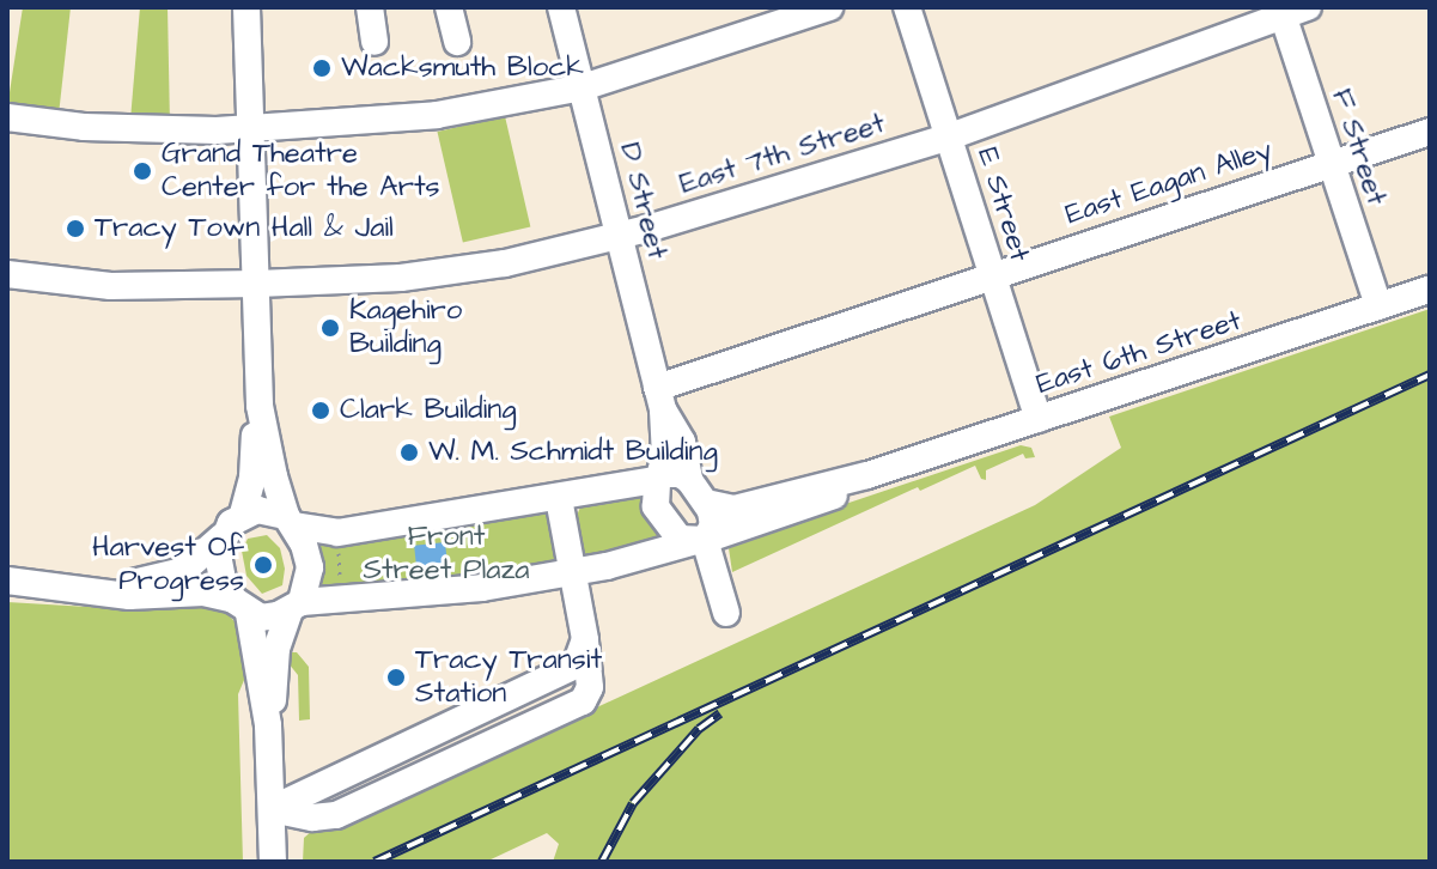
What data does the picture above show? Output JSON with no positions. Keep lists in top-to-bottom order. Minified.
{"streets":{"street":["F Street","East 7th Street","East Eagan Alley","D Street","E Street","East 6th Street"]},"crossings":[["F Street","East 7th Street"],["F Street","East Eagan Alley"],["F Street","East 6th Street"],["East 7th Street","D Street"],["East 7th Street","E Street"],["East Eagan Alley","D Street"],["East Eagan Alley","E Street"],["D Street","East 6th Street"],["E Street","East 6th Street"]],"parks":["Front Street Plaza"],"places":["Wacksmuth Block","Grand Theatre Center for the Arts","Tracy Town Hall & Jail","Kagehiro Building","Clark Building","W. M. Schmidt Building","Harvest Of Progress","Tracy Transit Station"]}
